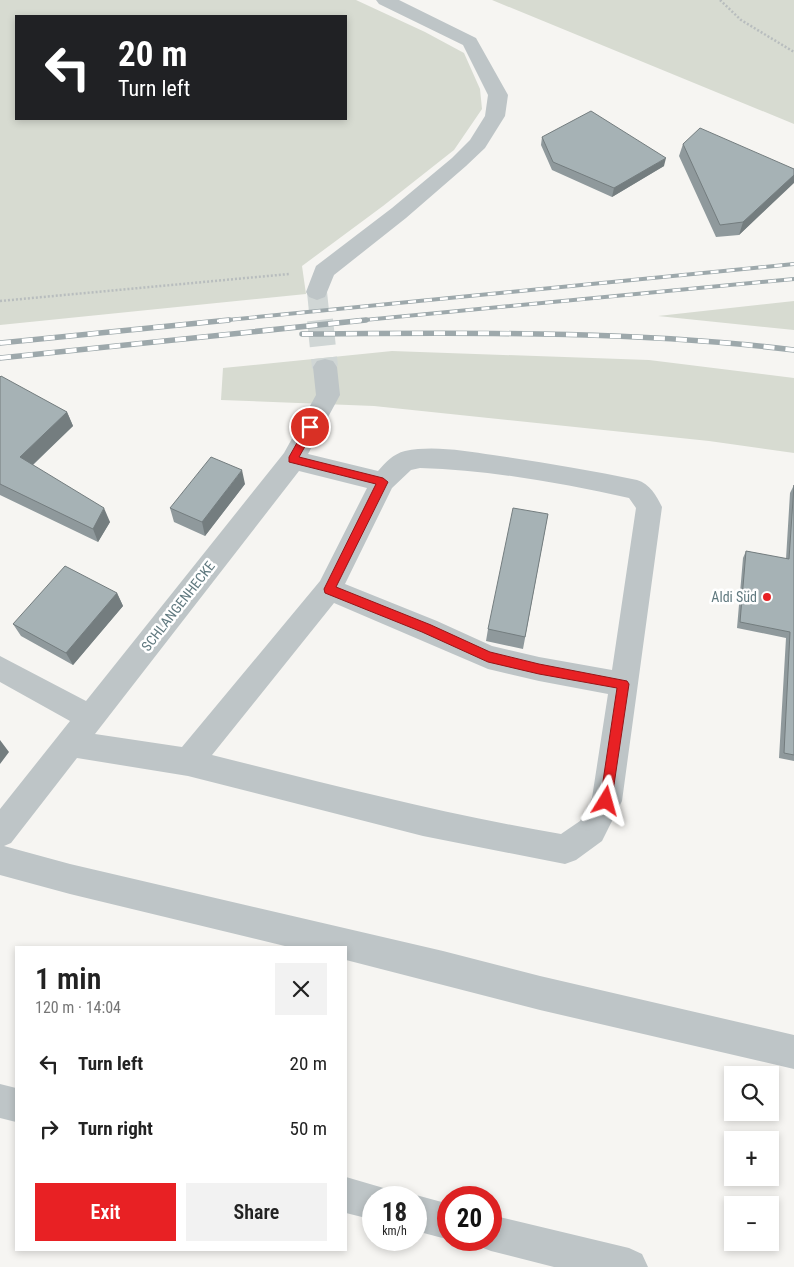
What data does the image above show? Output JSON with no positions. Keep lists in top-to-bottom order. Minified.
{"streets":{"street":["SCHLANGENHECKE"]},"places":["Aldi Süd"],"page":{"turn":["20 m","Turn left"],"heading":["1 min","120 m · 14:04"],"list":[{"name":"Turn left","value":"20 m"},{"name":"Turn right","value":"50 m"}],"map_buttons":["+","−"],"buttons":["Exit","Share"],"speed":"18 km/h","limit":"20"}}
